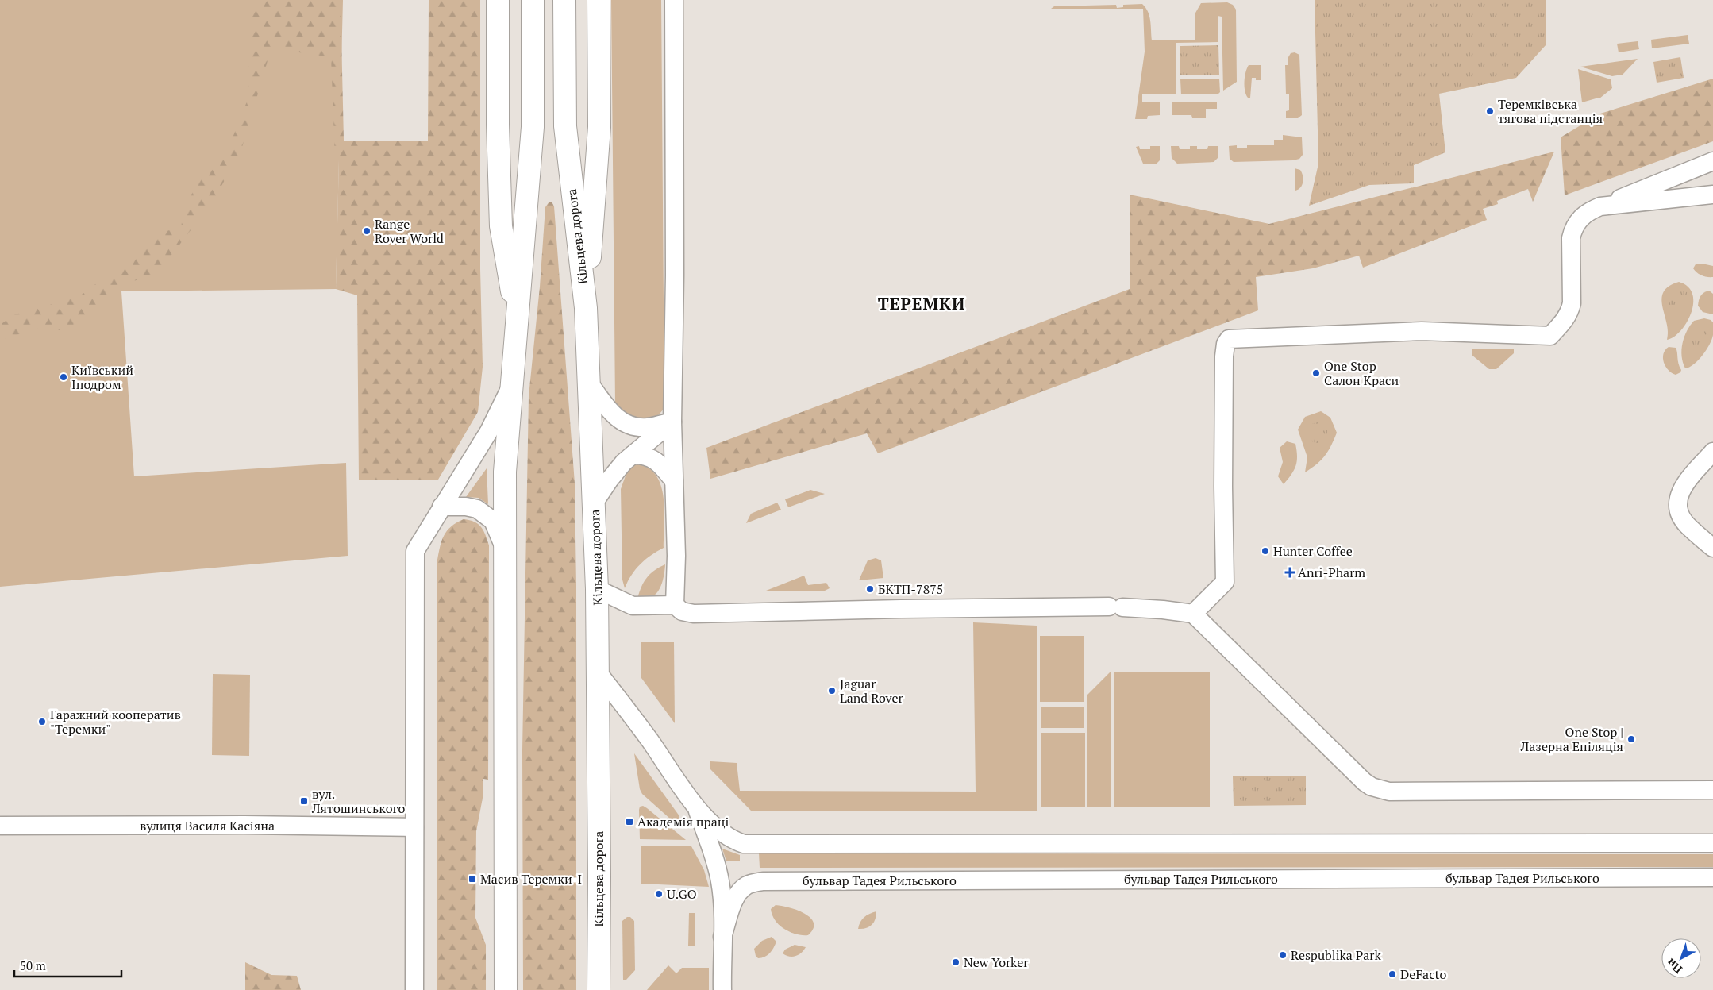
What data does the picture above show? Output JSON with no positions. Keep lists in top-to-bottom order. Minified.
{"streets":{"highway":["Кільцева дорога"],"street":["вулиця Василя Касіяна","бульвар Тадея Рильського"]},"districts":["ТЕРЕМКИ"],"places":{"other":["Теремківська тягова підстанція","Range Rover World","One Stop Салон Краси","Київський Іподром","Hunter Coffee","БКТП-7875","Jaguar Land Rover","Гаражний кооператив \"Теремки\"","One Stop | Лазерна Епіляція","U.GO","Respublika Park","New Yorker","DeFacto"],"health":["Anri-Pharm"],"transit":["вул. Лятошинського","Академія праці","Масив Теремки-I"]},"scale_bar":"50 m","north":"bottom left"}
